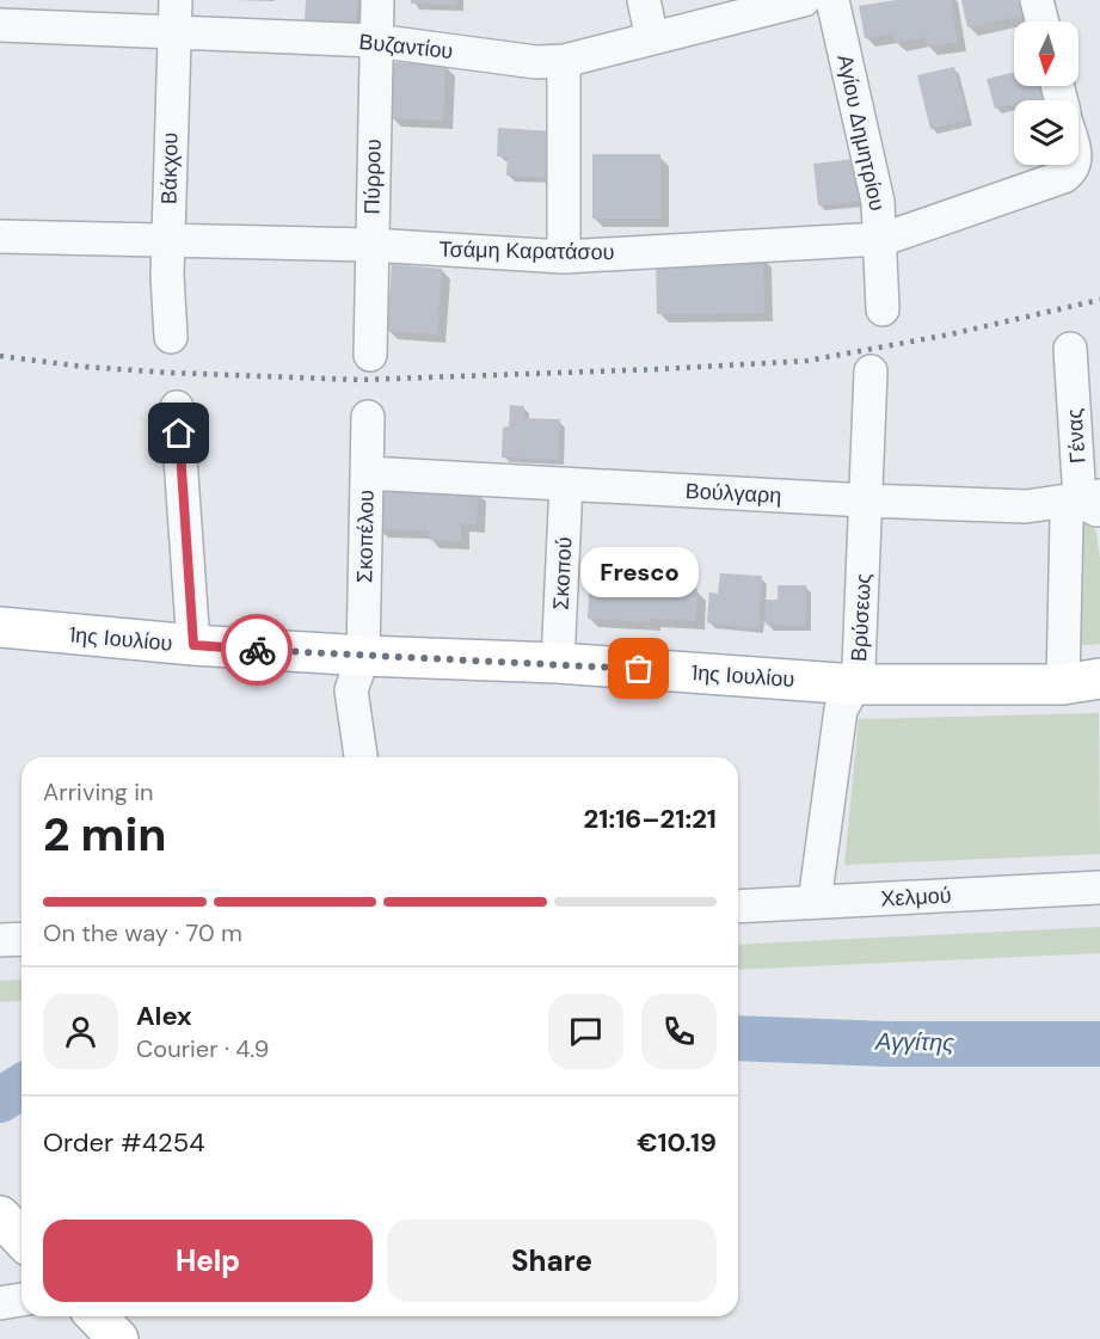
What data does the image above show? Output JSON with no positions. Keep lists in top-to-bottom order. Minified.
{"streets":{"main road":["1ης Ιουλίου"],"street":["Βυζαντίου","Αγίου Δημητρίου","Βάκχου","Πύρρου","Τσάμη Καρατάσου","Γένας","Βούλγαρη","Σκοπέλου","Σκοπού","Βρύσεως","Χελμού"]},"crossings":[["Βυζαντίου","Βάκχου"],["Βυζαντίου","Πύρρου"],["Αγίου Δημητρίου","Τσάμη Καρατάσου"],["Βάκχου","Τσάμη Καρατάσου"],["Πύρρου","Τσάμη Καρατάσου"],["Γένας","Βούλγαρη"],["Βούλγαρη","Σκοπέλου"],["Βούλγαρη","Σκοπού"],["Βούλγαρη","Βρύσεως"],["Σκοπέλου","1ης Ιουλίου"],["Σκοπού","1ης Ιουλίου"],["Βρύσεως","1ης Ιουλίου"],["Βρύσεως","Χελμού"]],"water":["Αγγίτης"],"places":["Fresco"],"north":"bottom","page":{"bubble":"Fresco","heading":["2 min","Arriving in","21:16–21:21"],"panel":["Alex","Courier · 4.9","Order #4254","€10.19"],"bar":"On the way · 70 m","buttons":["Help","Share"]}}
